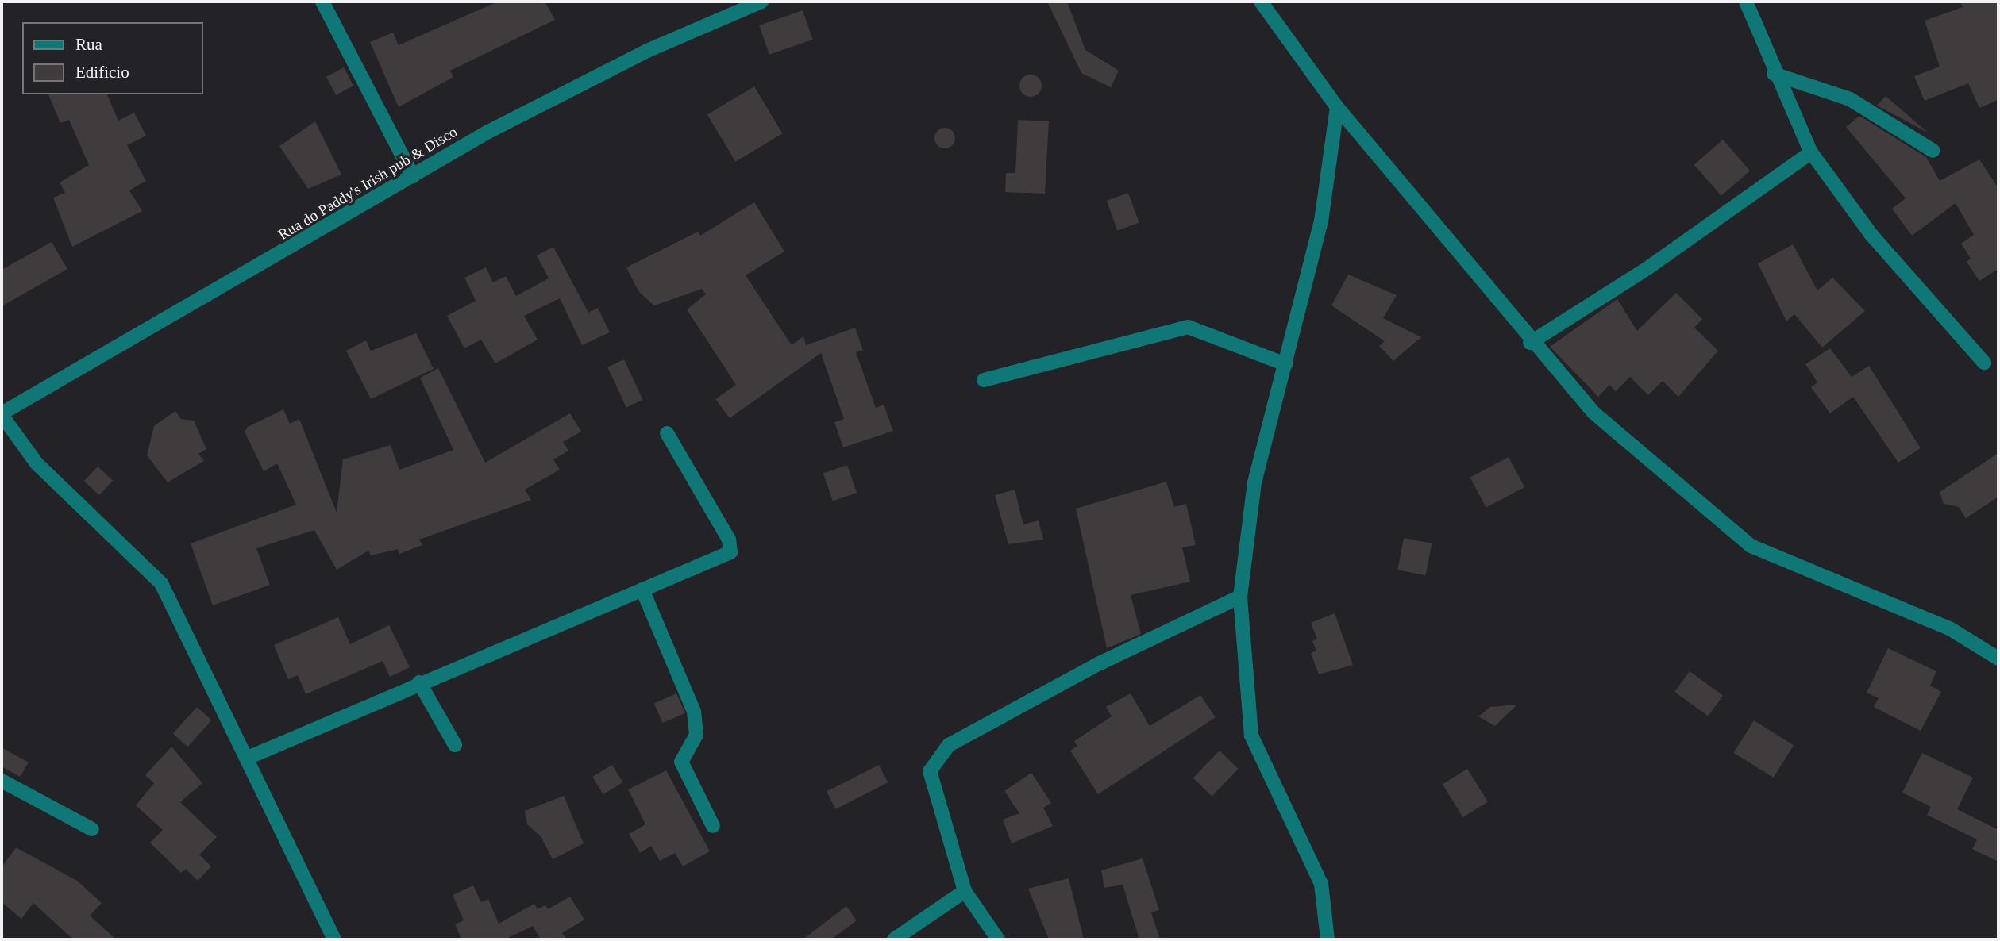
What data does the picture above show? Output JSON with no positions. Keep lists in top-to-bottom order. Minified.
{"streets":{"street":["Rua do Paddy's Irish pub & Disco"]},"legend":["Rua","Edifício"]}
